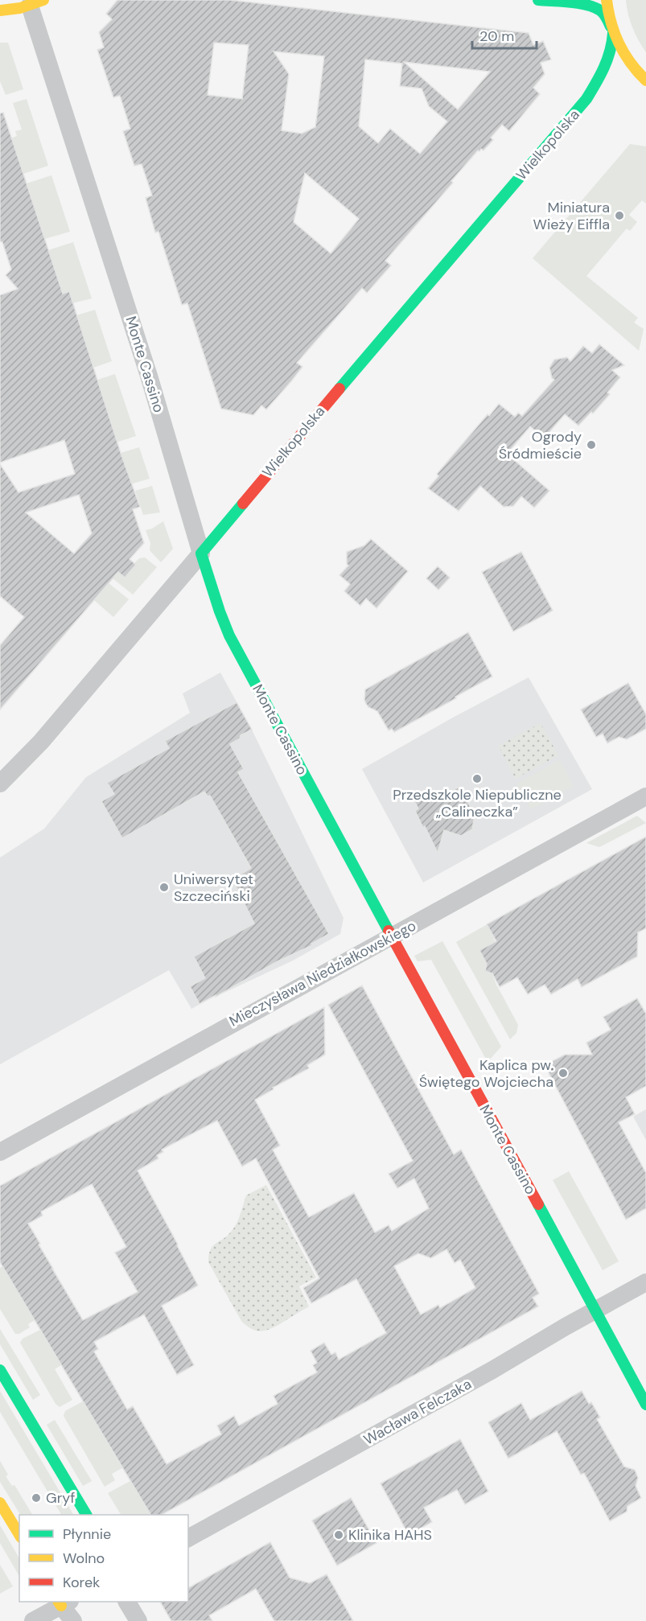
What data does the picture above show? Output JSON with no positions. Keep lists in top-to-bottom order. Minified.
{"streets":{"street":["Wielkopolska","Monte Cassino","Mieczysława Niedziałkowskiego","Wacława Felczaka"]},"crossings":[["Wielkopolska","Monte Cassino"],["Monte Cassino","Mieczysława Niedziałkowskiego"],["Monte Cassino","Wacława Felczaka"]],"places":["Miniatura Wieży Eiffla","Ogrody Śródmieście","Przedszkole Niepubliczne „Calineczka”","Uniwersytet Szczeciński","Kaplica pw. Świętego Wojciecha","Gryf","Klinika HAHS"],"legend":["Płynnie","Wolno","Korek"],"scale_bar":"20 m"}
